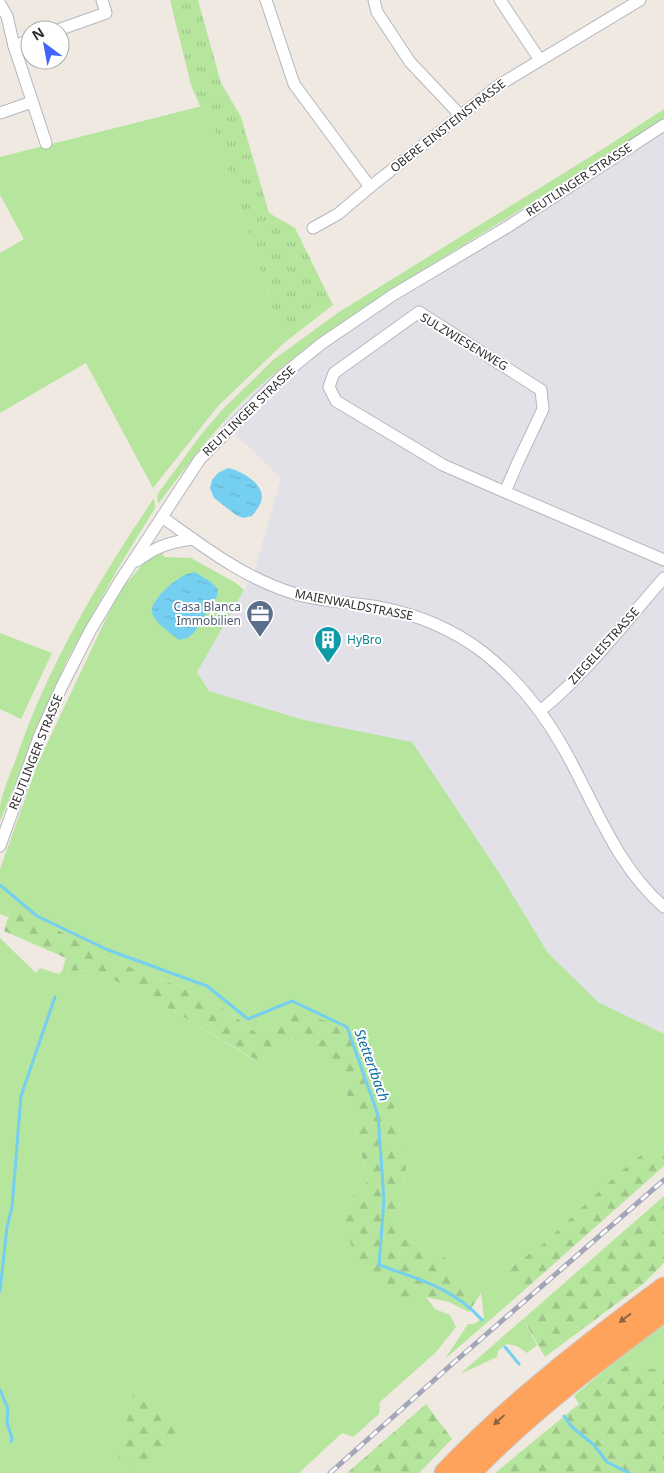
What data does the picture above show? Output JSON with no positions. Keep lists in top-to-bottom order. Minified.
{"streets":{"street":["OBERE EINSTEINSTRASSE","REUTLINGER STRASSE","SULZWIESENWEG","MAIENWALDSTRASSE","ZIEGELEISTRASSE"]},"crossings":[["REUTLINGER STRASSE","MAIENWALDSTRASSE"],["MAIENWALDSTRASSE","ZIEGELEISTRASSE"]],"water":["Stettertbach"],"places":{"office":["Casa Blanca Immobilien"],"building":["HyBro"]},"north":"top left"}
